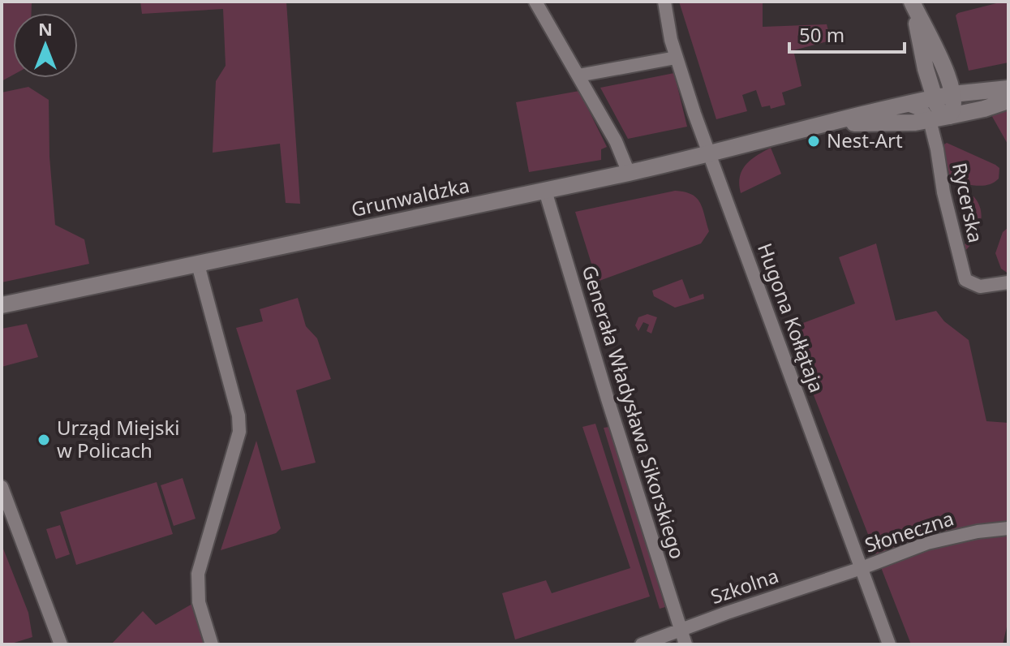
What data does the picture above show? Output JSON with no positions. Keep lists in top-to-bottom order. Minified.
{"streets":{"main road":["Grunwaldzka"],"street":["Rycerska","Hugona Kołłątaja","Generała Władysława Sikorskiego","Słoneczna","Szkolna"]},"crossings":[["Grunwaldzka","Rycerska"],["Grunwaldzka","Hugona Kołłątaja"],["Grunwaldzka","Generała Władysława Sikorskiego"],["Hugona Kołłątaja","Słoneczna"],["Hugona Kołłątaja","Szkolna"],["Generała Władysława Sikorskiego","Szkolna"],["Słoneczna","Szkolna"]],"places":["Nest-Art","Urząd Miejski w Policach"],"scale_bar":"50 m","north":"top"}
